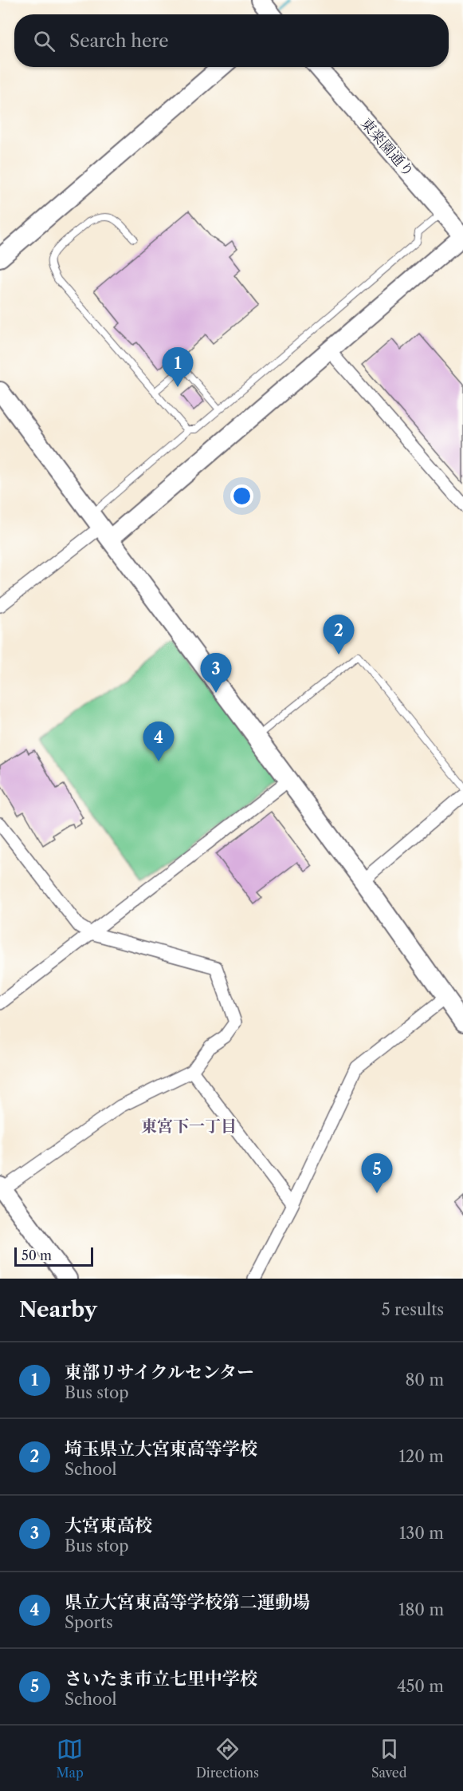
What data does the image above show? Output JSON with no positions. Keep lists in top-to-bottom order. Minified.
{"streets":{"street":["東楽園通り"]},"districts":["東宮下一丁目"],"scale_bar":"50 m","page":{"search":"Search here","pins":["1","2","3","4","5"],"scale":"50 m","heading":["Nearby","5 results"],"list":[{"mark":"1","name":"東部リサイクルセンター","note":"Bus stop","value":"80 m"},{"mark":"2","name":"埼玉県立大宮東高等学校","note":"School","value":"120 m"},{"mark":"3","name":"大宮東高校","note":"Bus stop","value":"130 m"},{"mark":"4","name":"県立大宮東高等学校第二運動場","note":"Sports","value":"180 m"},{"mark":"5","name":"さいたま市立七里中学校","note":"School","value":"450 m"}],"nav":["Map","Directions","Saved"]}}
